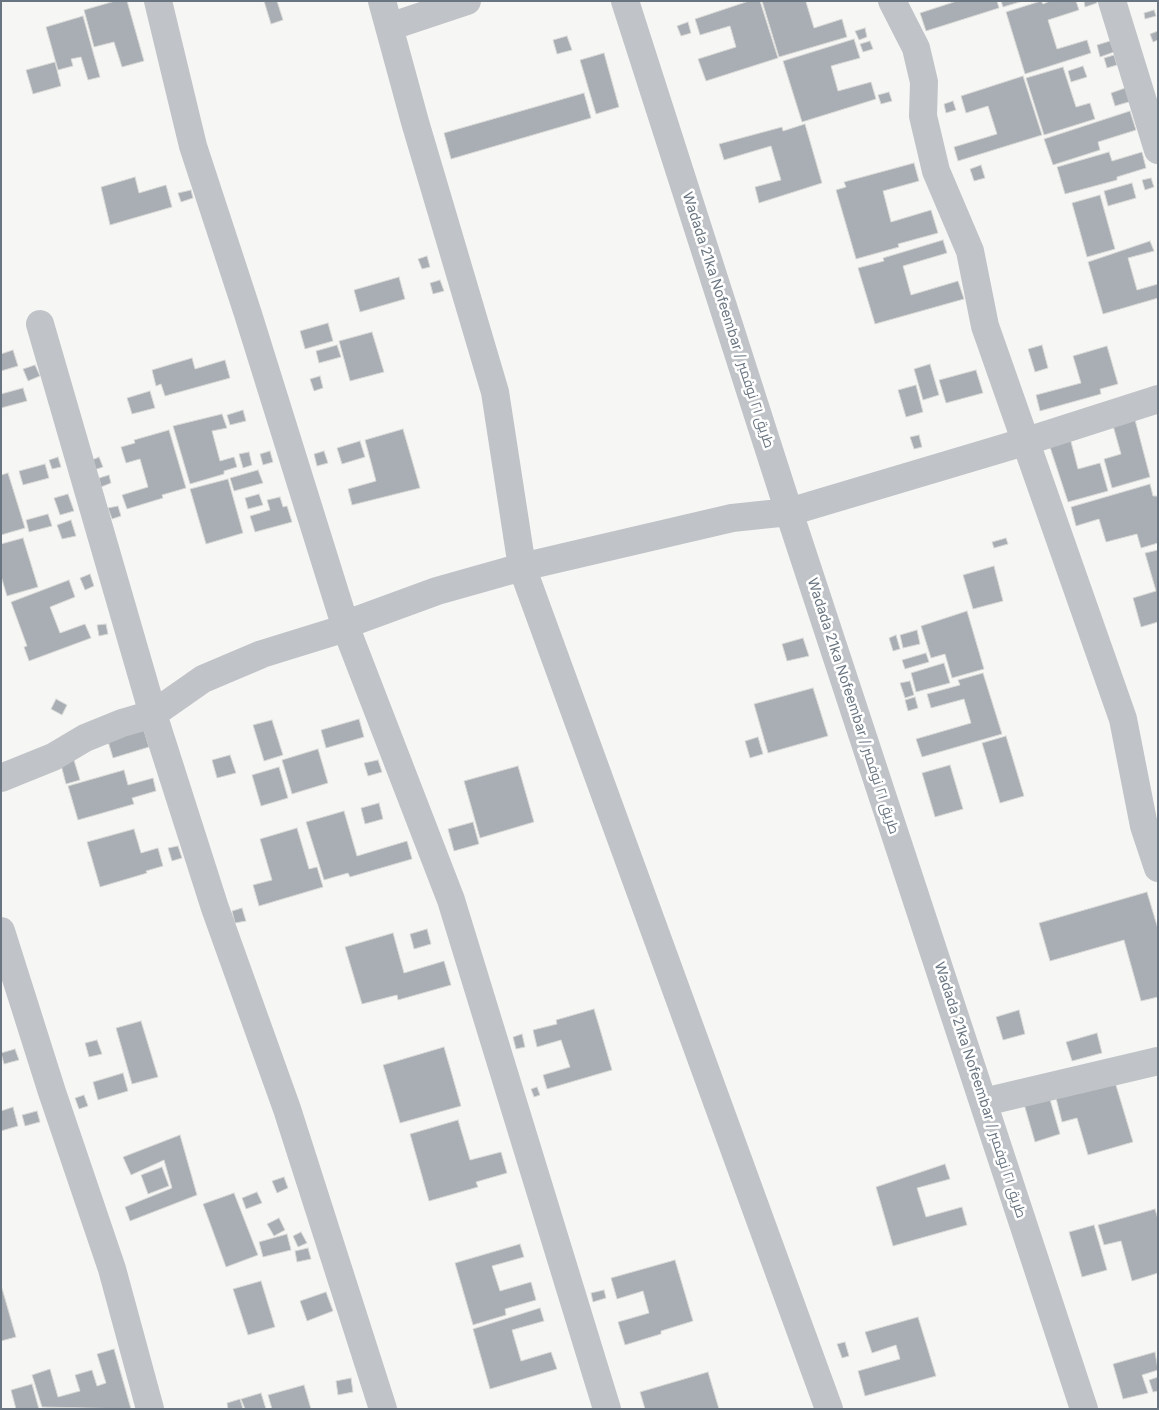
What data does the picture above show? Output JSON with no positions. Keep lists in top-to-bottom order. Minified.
{"streets":{"street":["Wadada 21ka Nofeembar / طريق ٢١ نوفمبر"]}}
